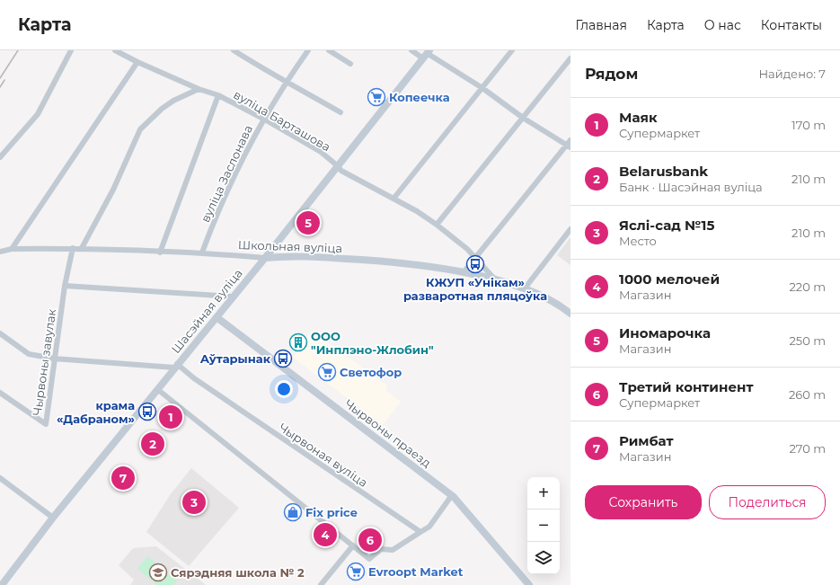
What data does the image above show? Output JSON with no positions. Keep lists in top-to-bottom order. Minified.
{"streets":{"street":["вуліца Барташова","вуліца Заслонава","Школьная вуліца","Шасэйная вуліца","Чырвоны завулак","Чырвоны праезд","Чырвоная вуліца"]},"crossings":[["вуліца Барташова","вуліца Заслонава"],["вуліца Барташова","Школьная вуліца"],["вуліца Барташова","Шасэйная вуліца"],["вуліца Заслонава","Школьная вуліца"],["Школьная вуліца","Шасэйная вуліца"],["Школьная вуліца","Чырвоны завулак"],["Шасэйная вуліца","Чырвоны праезд"],["Шасэйная вуліца","Чырвоная вуліца"]],"places":{"supermarket":["Копеечка","Светофор","Evroopt Market"],"bus stop":["КЖУП «Унікам» разваротная пляцоўка","Аўтарынак","крама «Дабраном»"],"building":["ООО \"Инплэно-Жлобин\""],"shop":["Fix price"],"school or university":["Сярэдняя школа № 2"]},"page":{"header":"Карта","nav":["Главная","Карта","О нас","Контакты"],"heading":["Рядом","Найдено: 7"],"list":[{"mark":"1","name":"Маяк","note":"Супермаркет","value":"170 m"},{"mark":"2","name":"Belarusbank","note":"Банк · Шасэйная вуліца","value":"210 m"},{"mark":"3","name":"Яслі-сад №15","note":"Место","value":"210 m"},{"mark":"4","name":"1000 мелочей","note":"Магазин","value":"220 m"},{"mark":"5","name":"Иномарочка","note":"Магазин","value":"250 m"},{"mark":"6","name":"Третий континент","note":"Супермаркет","value":"260 m"},{"mark":"7","name":"Римбат","note":"Магазин","value":"270 m"}],"pins":["5","1","2","7","3","4","6"],"buttons":["Сохранить","Поделиться"],"map_buttons":["+","−"]}}
